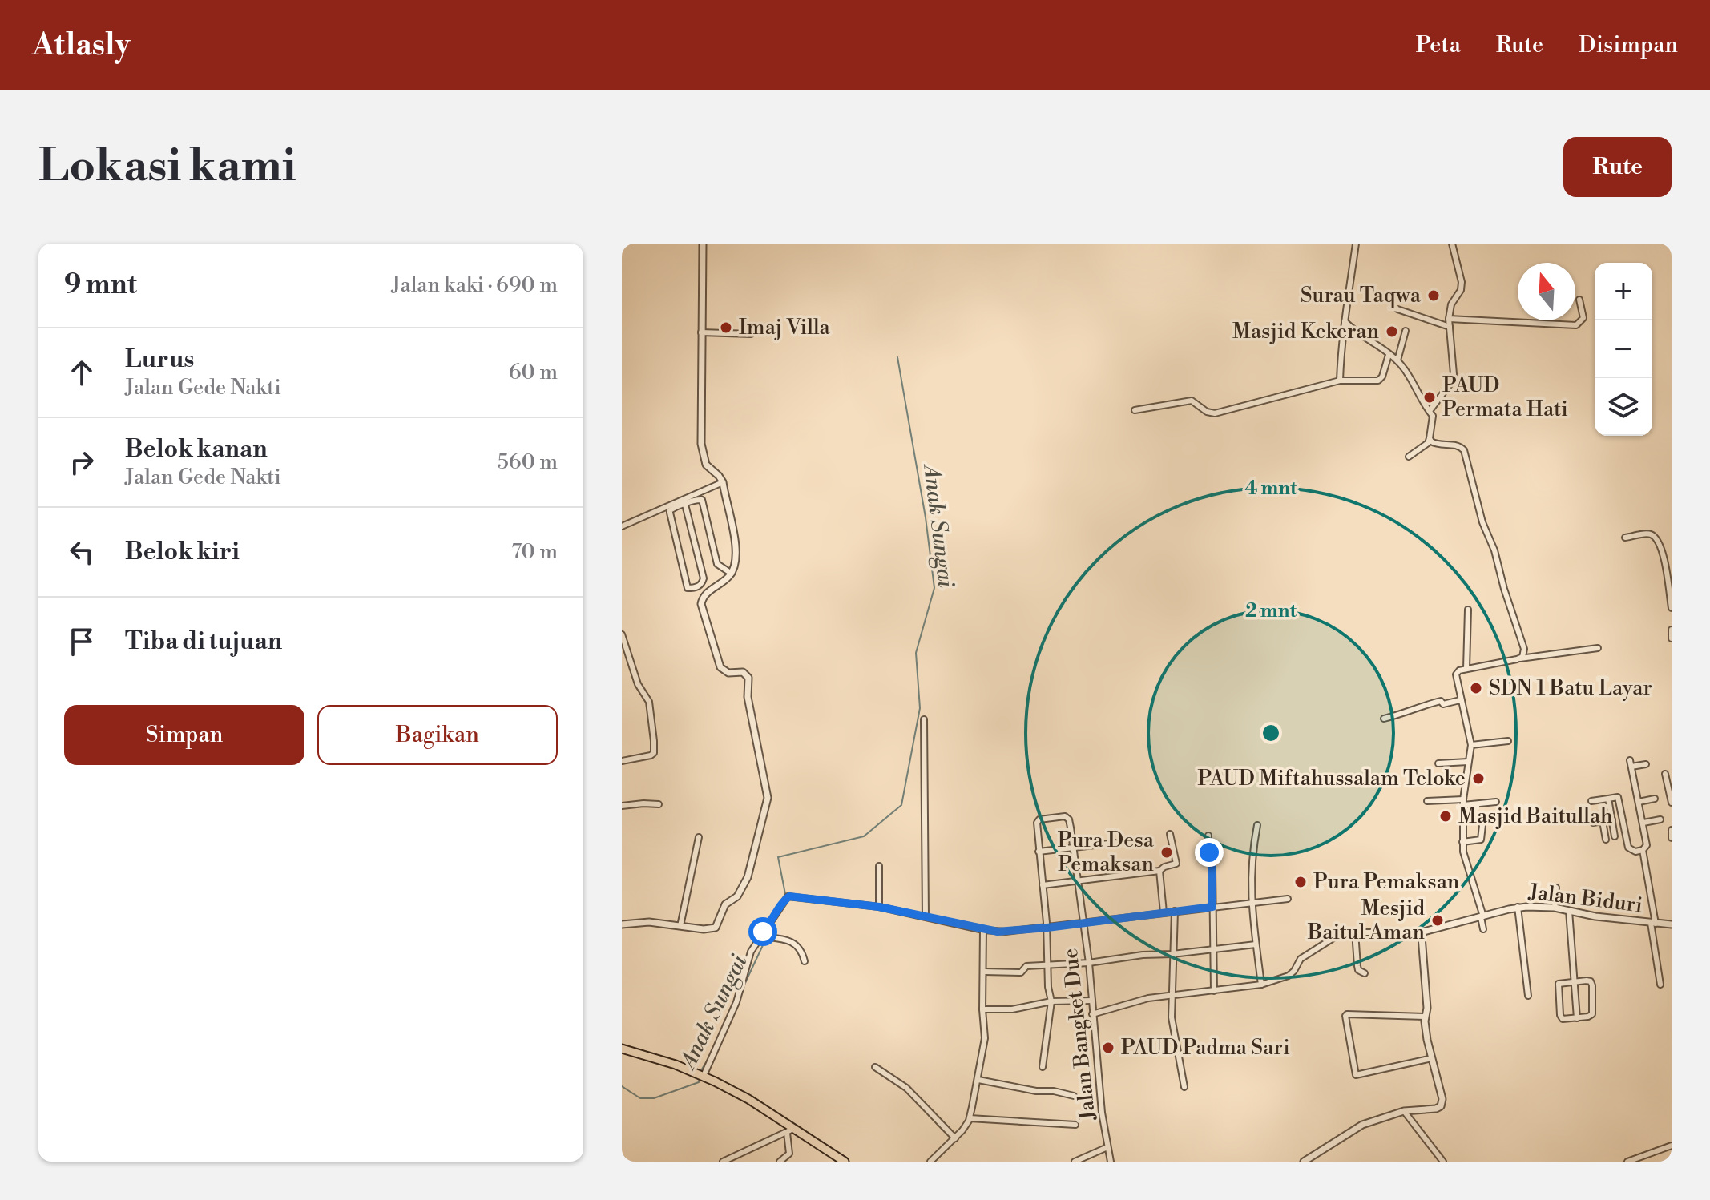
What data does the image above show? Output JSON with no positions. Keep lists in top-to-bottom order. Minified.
{"streets":{"street":["Jalan Biduri","Jalan Bangket Due"]},"water":["Anak Sungai"],"places":["Surau Taqwa","Imaj Villa","Masjid Kekeran","PAUD Permata Hati","SDN 1 Batu Layar","PAUD Miftahussalam Teloke","Masjid Baitullah","Pura Desa Pemaksan","Pura Pemaksan","Mesjid Baitul Aman","PAUD Padma Sari"],"north":"top","page":{"header":"Atlasly","nav":["Peta","Rute","Disimpan"],"buttons":["Rute",["Simpan","Bagikan"]],"title":"Lokasi kami","heading":["9 mnt","Jalan kaki · 690 m"],"map_buttons":["+","−"],"list":[["Lurus","Jalan Gede Nakti","60 m"],["Belok kanan","Jalan Gede Nakti","560 m"],["Belok kiri","70 m"],"Tiba di tujuan"]},"rings":["4 mnt","2 mnt"]}
